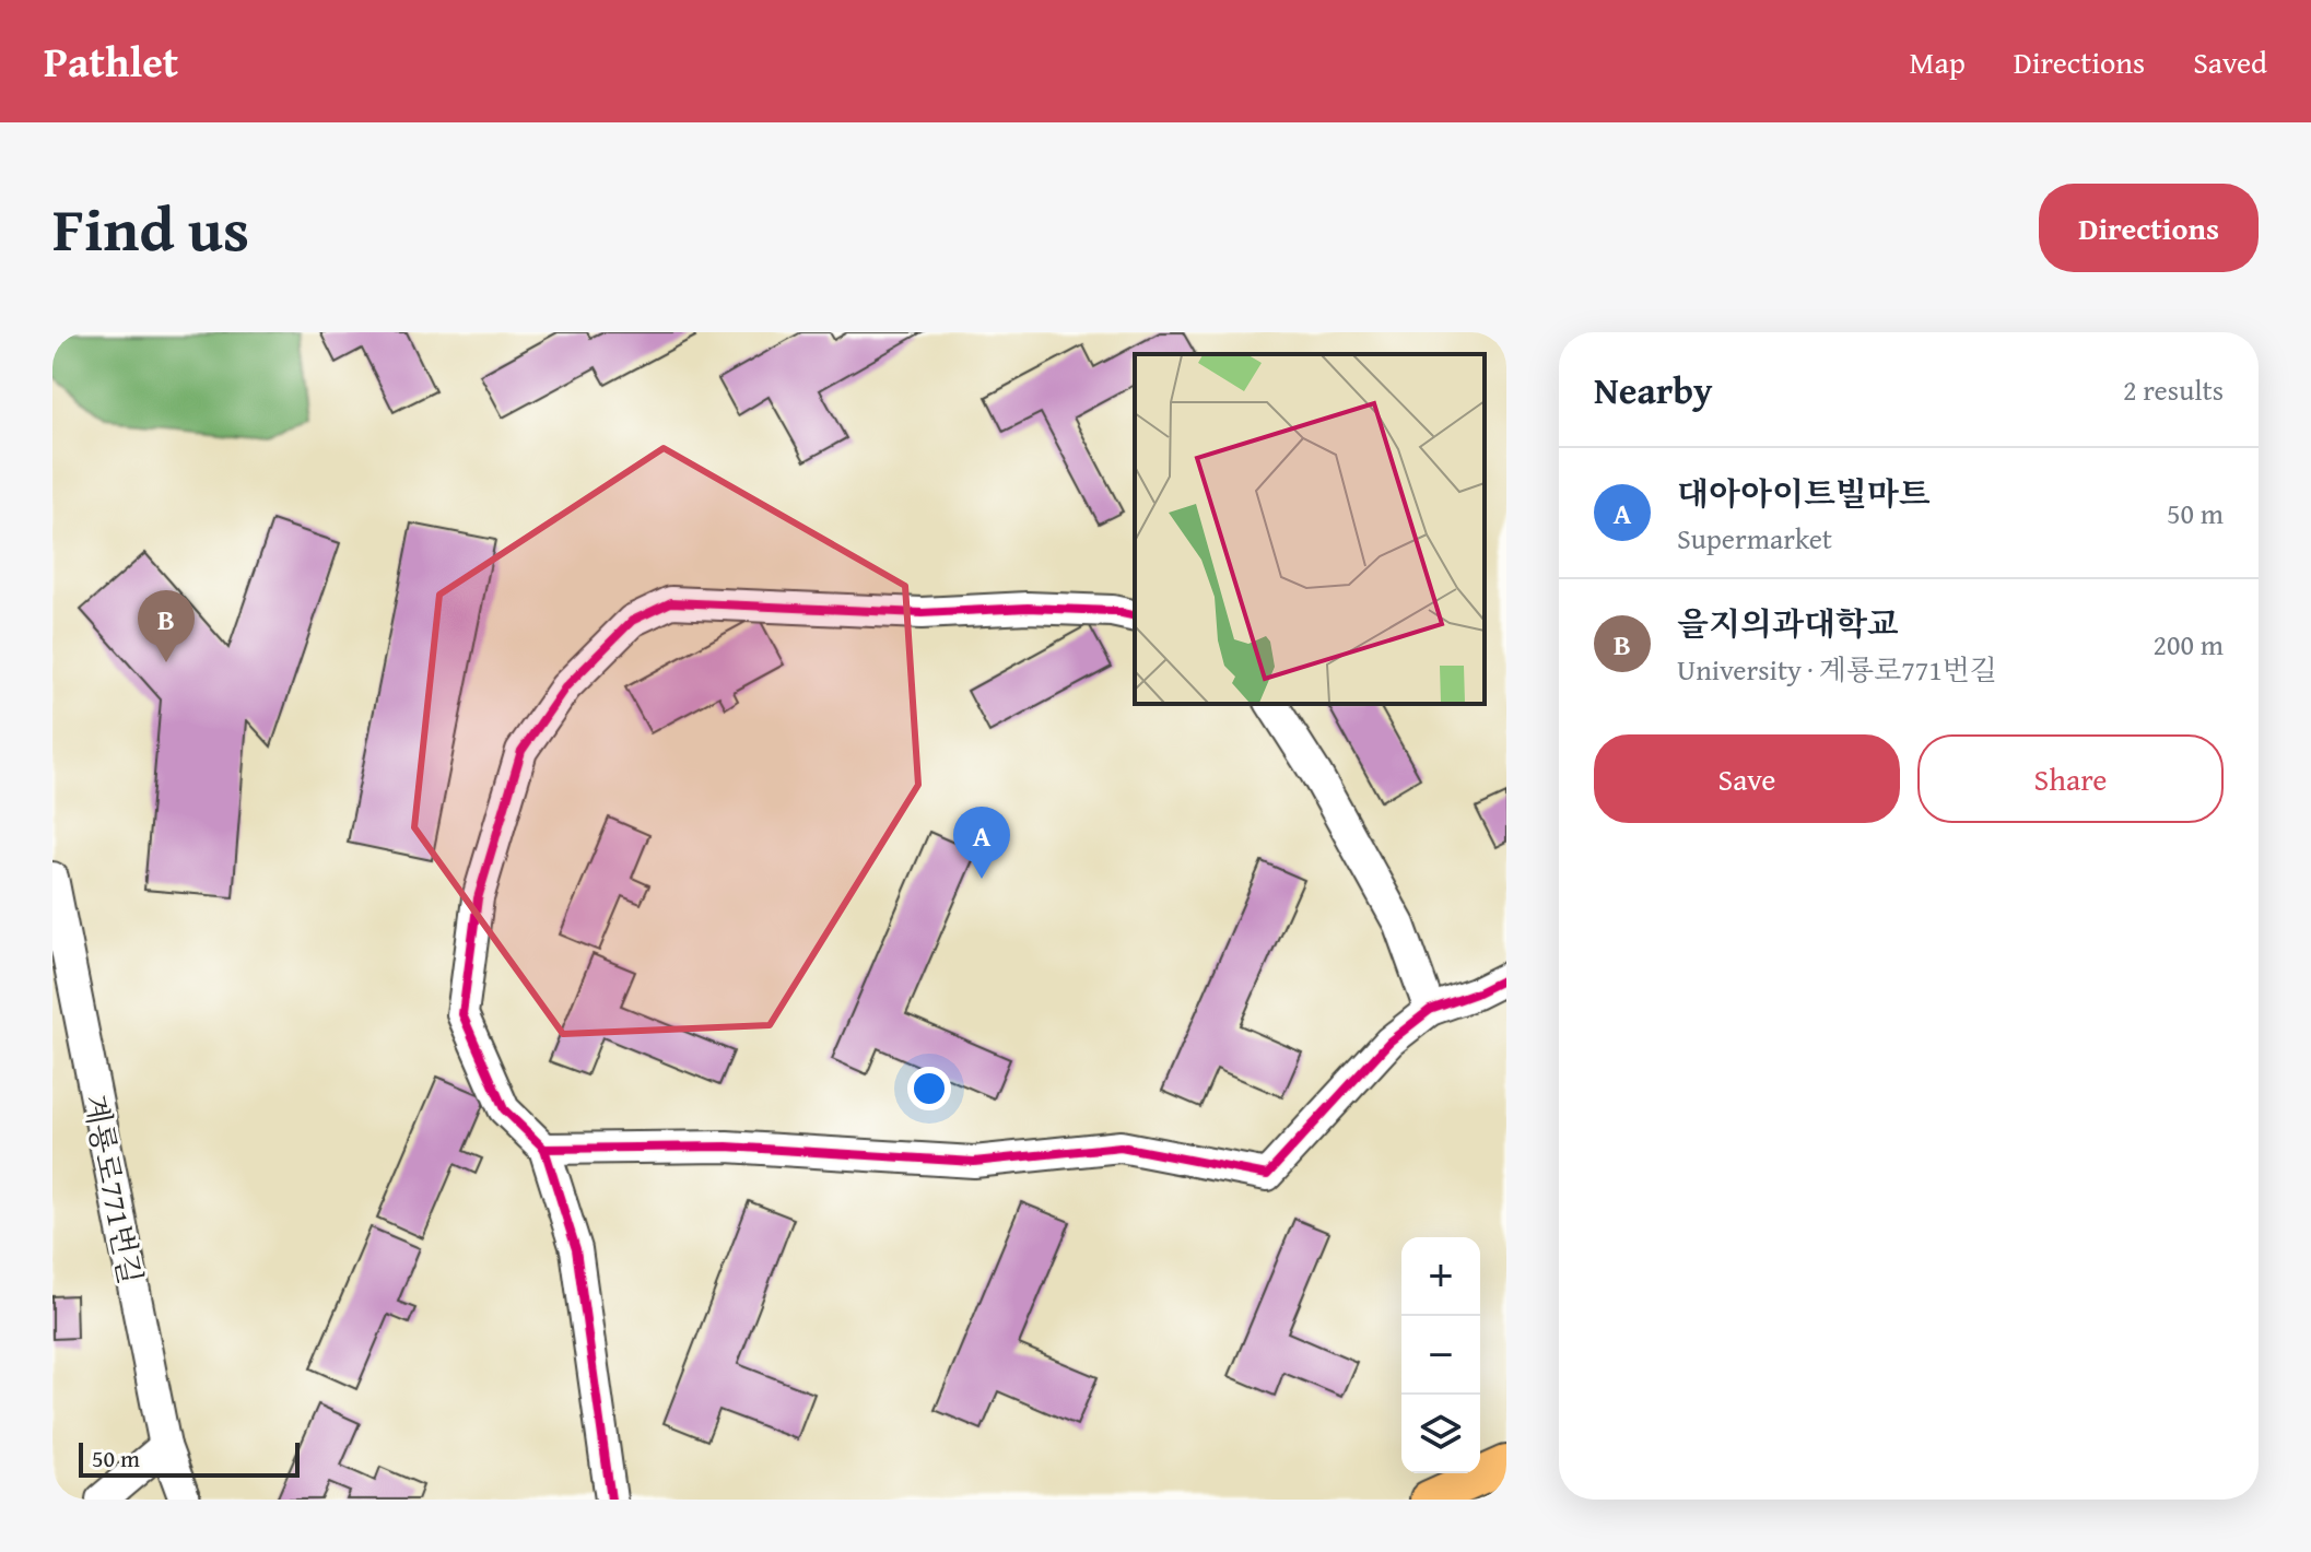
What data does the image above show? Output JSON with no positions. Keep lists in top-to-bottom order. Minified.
{"streets":{"street":["계룡로771번길"]},"scale_bar":"50 m","page":{"header":"Pathlet","nav":["Map","Directions","Saved"],"title":"Find us","buttons":["Directions",["Save","Share"]],"heading":["Nearby","2 results"],"list":[{"mark":"A","name":"대아아이트빌마트","note":"Supermarket","value":"50 m"},{"mark":"B","name":"을지의과대학교","note":"University · 계룡로771번길","value":"200 m"}],"pins":["B","A"],"map_buttons":["+","−"],"scale":"50 m"}}
